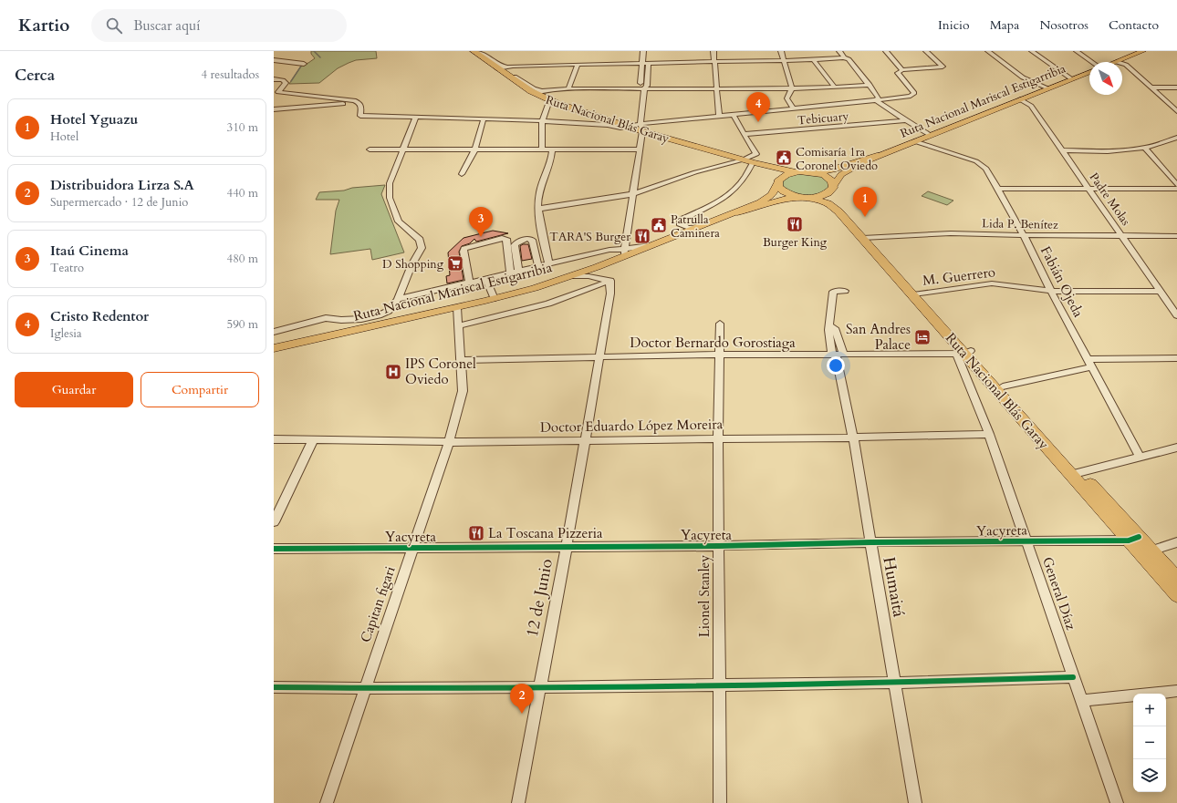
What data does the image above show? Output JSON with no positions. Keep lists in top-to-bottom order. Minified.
{"streets":{"highway":["Ruta Nacional Blás Garay"],"main road":["Ruta Nacional Mariscal Estigarribia"],"street":["Tebicuary","Padre Molas","Lida P. Benítez","M. Guerrero","Fabián Ojeda","Doctor Bernardo Gorostiaga","Doctor Eduardo López Moreira","Yacyreta","Humaitá","General Díaz","Lionel Stanley","12 de Junio","Capitan figari"]},"crossings":[["Ruta Nacional Mariscal Estigarribia","Ruta Nacional Blás Garay"],["Ruta Nacional Mariscal Estigarribia","Padre Molas"],["Ruta Nacional Mariscal Estigarribia","Fabián Ojeda"],["Ruta Nacional Mariscal Estigarribia","Capitan figari"],["Ruta Nacional Blás Garay","Lida P. Benítez"],["Ruta Nacional Blás Garay","M. Guerrero"],["Ruta Nacional Blás Garay","Doctor Bernardo Gorostiaga"],["Ruta Nacional Blás Garay","Yacyreta"],["Ruta Nacional Blás Garay","General Díaz"],["Padre Molas","Lida P. Benítez"],["Padre Molas","M. Guerrero"],["Lida P. Benítez","Fabián Ojeda"],["M. Guerrero","Fabián Ojeda"],["Doctor Bernardo Gorostiaga","Humaitá"],["Doctor Bernardo Gorostiaga","General Díaz"],["Doctor Bernardo Gorostiaga","Lionel Stanley"],["Doctor Bernardo Gorostiaga","12 de Junio"],["Doctor Bernardo Gorostiaga","Capitan figari"],["Doctor Eduardo López Moreira","Humaitá"],["Doctor Eduardo López Moreira","General Díaz"],["Doctor Eduardo López Moreira","Lionel Stanley"],["Doctor Eduardo López Moreira","12 de Junio"],["Doctor Eduardo López Moreira","Capitan figari"],["Yacyreta","Humaitá"],["Yacyreta","General Díaz"],["Yacyreta","Lionel Stanley"],["Yacyreta","12 de Junio"],["Yacyreta","Capitan figari"]],"places":{"public building":["Comisaría 1ra Coronel Oviedo","Patrulla Caminera"],"restaurant":["Burger King","TARA'S Burger","La Toscana Pizzeria"],"supermarket":["D Shopping"],"hotel":["San Andres Palace"],"hospital":["IPS Coronel Oviedo"]},"north":"bottom right","page":{"header":"Kartio","search":"Buscar aquí","nav":["Inicio","Mapa","Nosotros","Contacto"],"heading":["Cerca","4 resultados"],"pins":["4","1","3","2"],"list":[{"mark":"1","name":"Hotel Yguazu","note":"Hotel","value":"310 m"},{"mark":"2","name":"Distribuidora Lirza S.A","note":"Supermercado · 12 de Junio","value":"440 m"},{"mark":"3","name":"Itaú Cinema","note":"Teatro","value":"480 m"},{"mark":"4","name":"Cristo Redentor","note":"Iglesia","value":"590 m"}],"buttons":["Guardar","Compartir"],"map_buttons":["+","−"]}}
